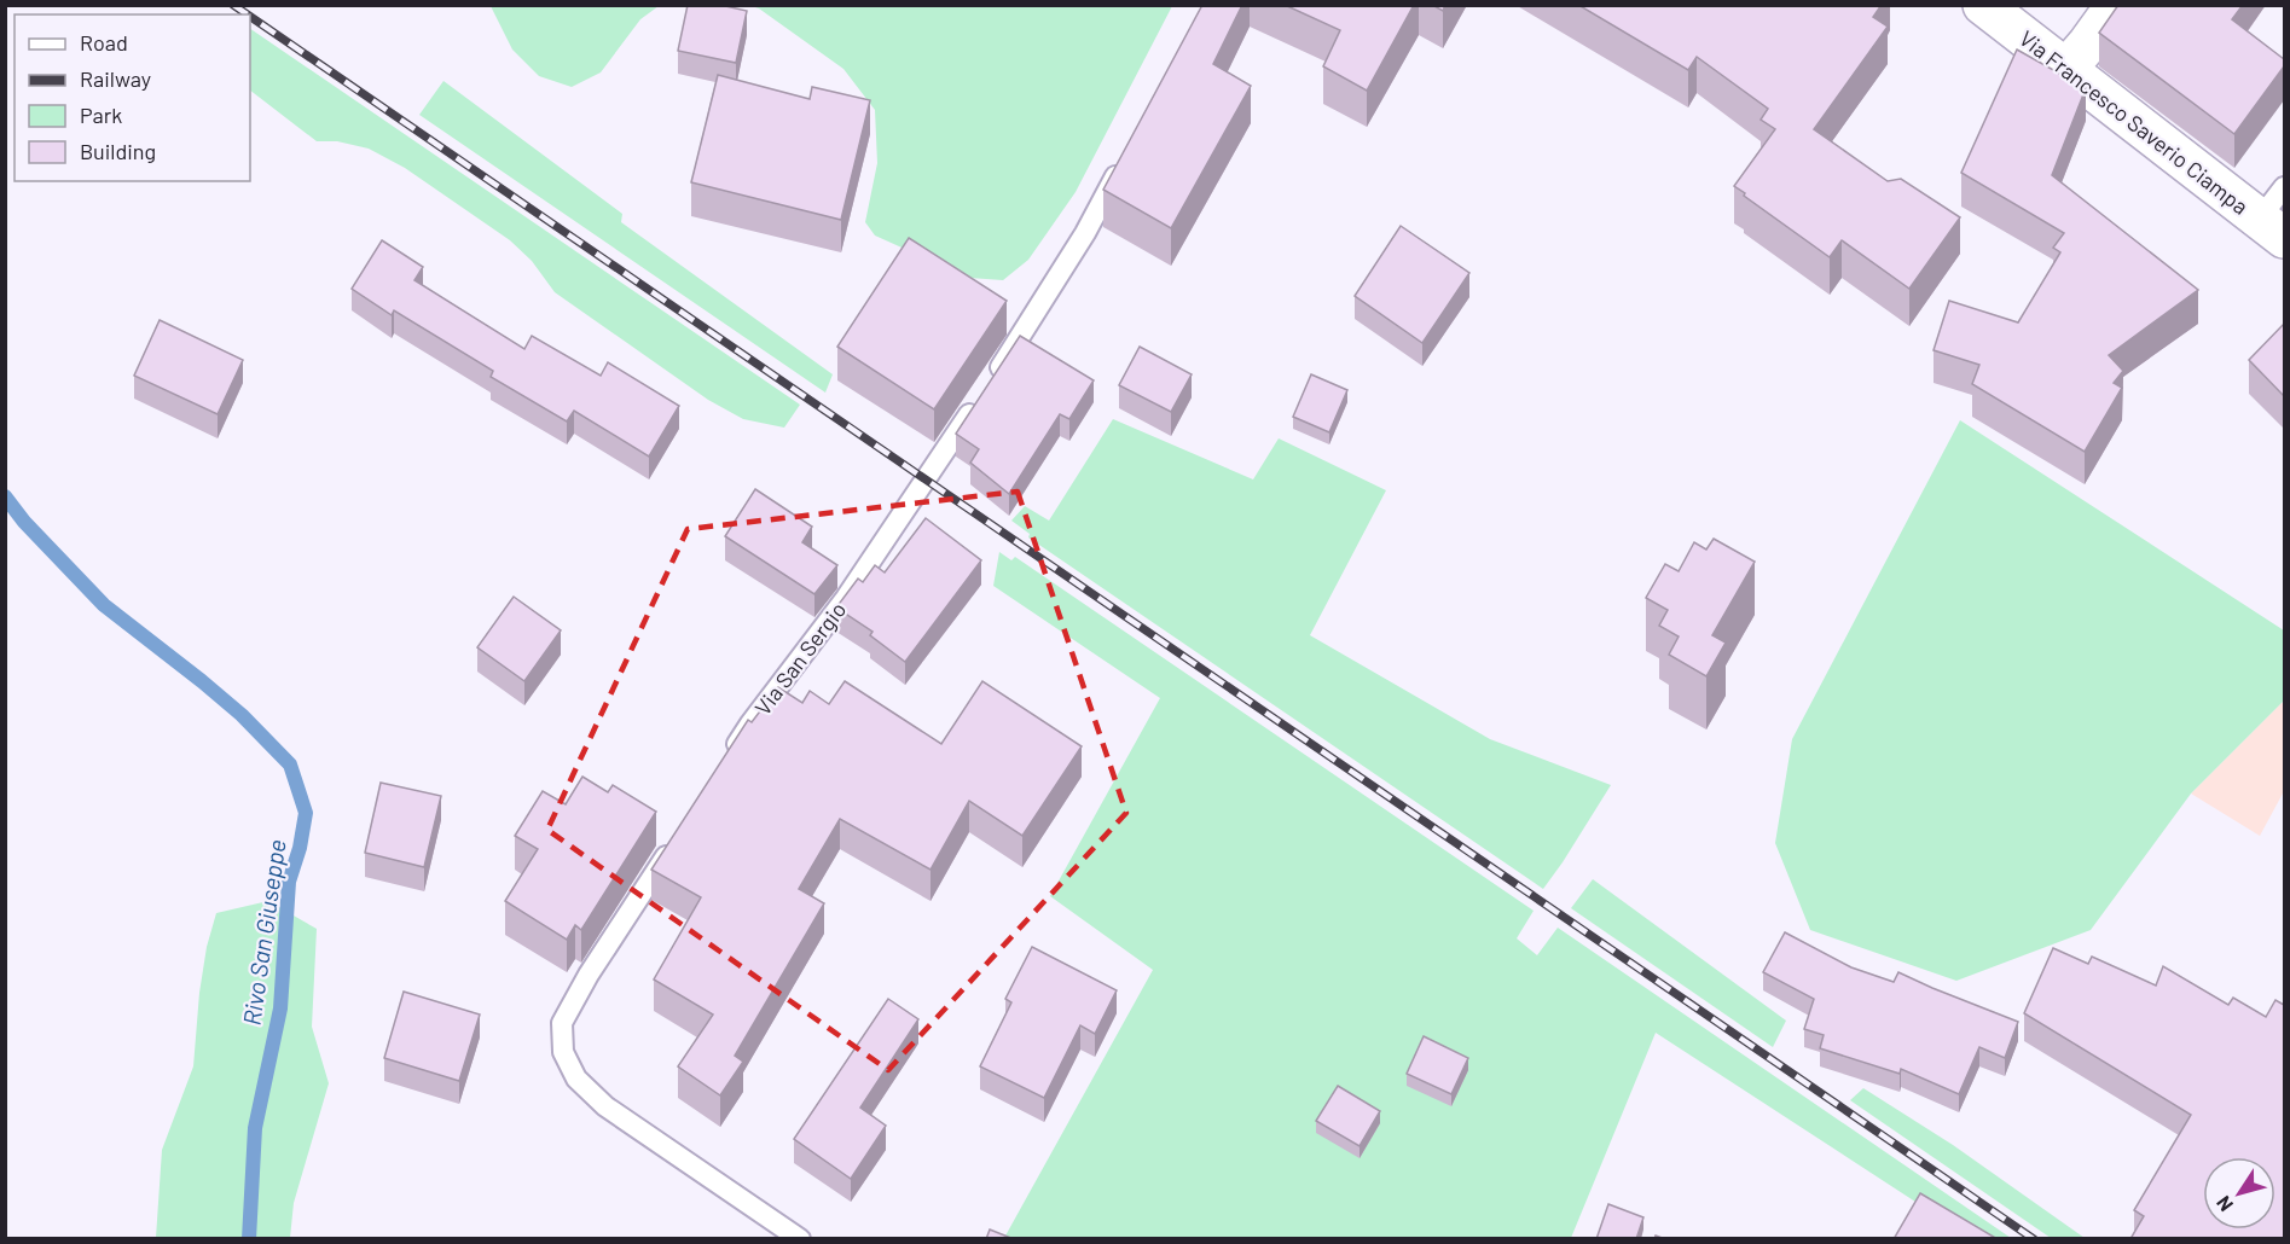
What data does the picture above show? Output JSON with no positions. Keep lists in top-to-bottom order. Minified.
{"streets":{"street":["Via Francesco Saverio Ciampa"],"lane":["Via San Sergio"]},"water":["Rivo San Giuseppe"],"legend":["Road","Railway","Park","Building"],"north":"bottom left"}
